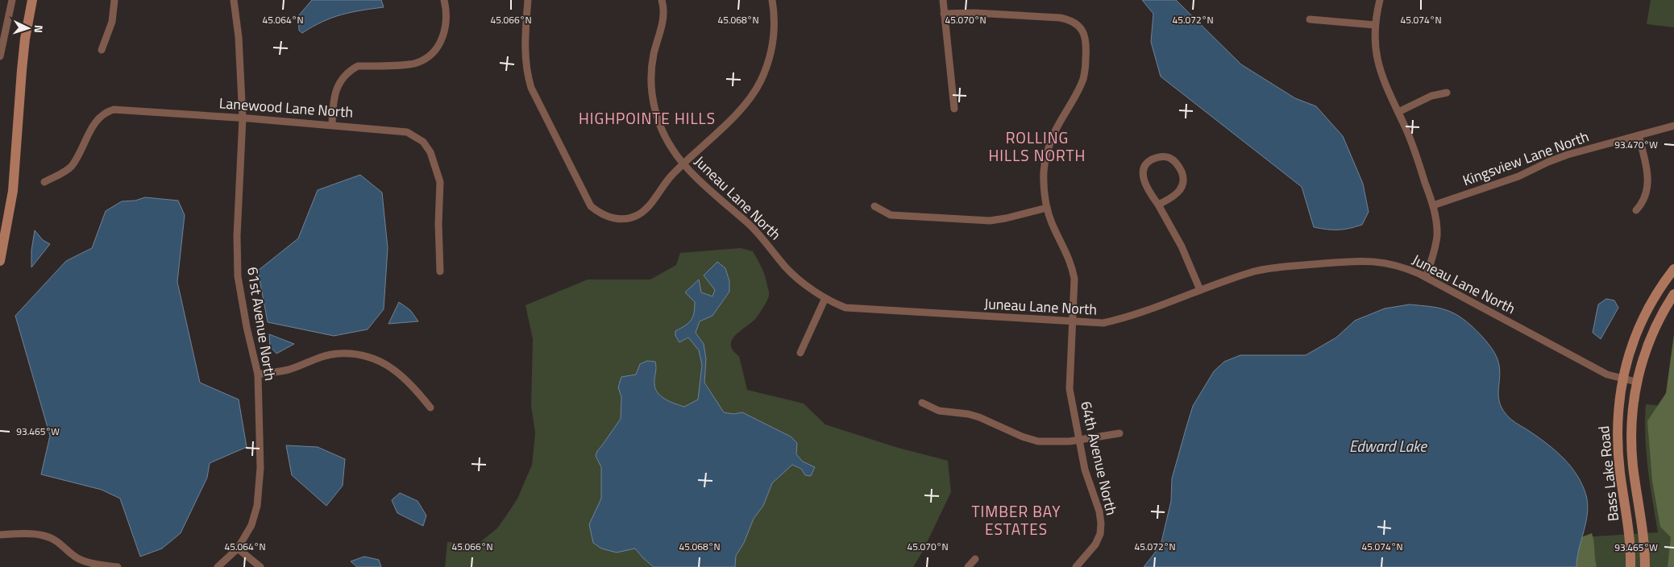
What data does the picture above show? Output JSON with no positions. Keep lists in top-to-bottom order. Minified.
{"streets":{"main road":["Bass Lake Road"],"street":["Lanewood Lane North","Kingsview Lane North","Juneau Lane North","61st Avenue North","64th Avenue North"]},"crossings":[["Lanewood Lane North","61st Avenue North"],["Juneau Lane North","64th Avenue North"],["Juneau Lane North","Bass Lake Road"]],"districts":["HIGHPOINTE HILLS","ROLLING HILLS NORTH","TIMBER BAY ESTATES"],"water":["Edward Lake"],"north":"right","coordinates":["45.064°N","45.066°N","45.068°N","45.070°N","45.072°N","45.074°N","93.470°W","93.465°W"]}
